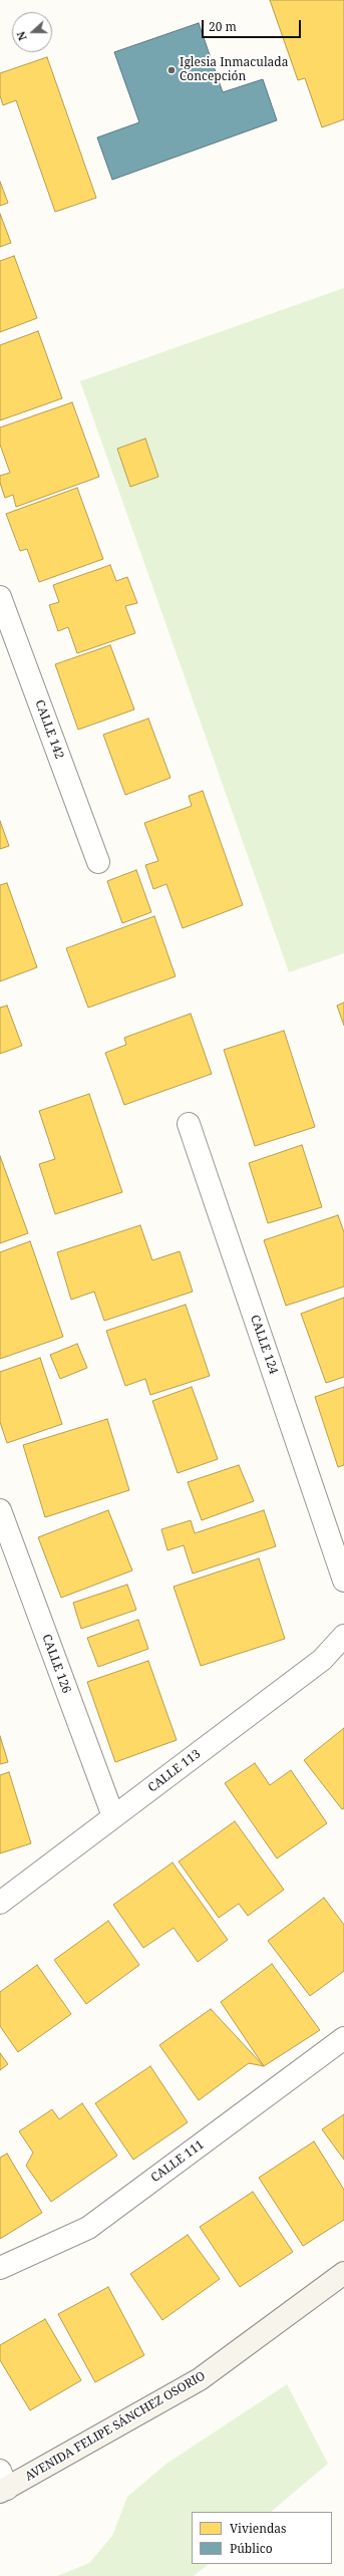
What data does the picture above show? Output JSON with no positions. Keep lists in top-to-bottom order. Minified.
{"streets":{"street":["CALLE 142","CALLE 124","CALLE 126","CALLE 113","CALLE 111","AVENIDA FELIPE SÁNCHEZ OSORIO"]},"crossings":[["CALLE 126","CALLE 113"]],"places":["Iglesia Inmaculada Concepción"],"legend":["Viviendas","Público"],"scale_bar":"20 m","north":"left"}
